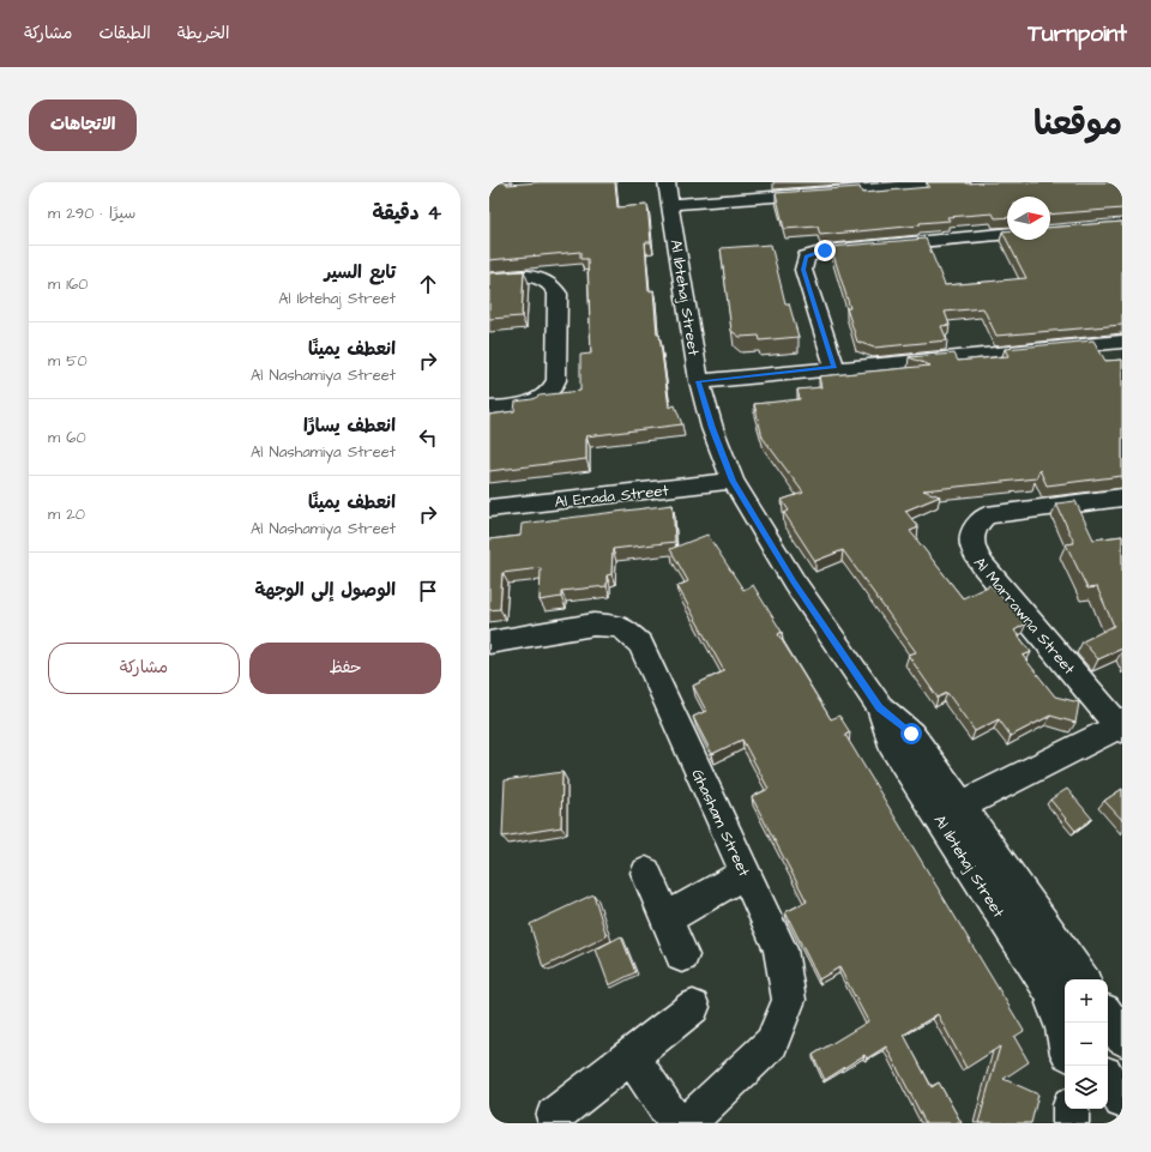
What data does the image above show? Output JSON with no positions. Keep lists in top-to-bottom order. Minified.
{"streets":{"street":["Al Ibtehaj Street","Al Erada Street","Al Marrawna Street","Ghasham Street"]},"crossings":[["Al Ibtehaj Street","Al Erada Street"],["Al Ibtehaj Street","Al Marrawna Street"]],"north":"right","page":{"header":"Turnpoint","nav":["الخريطة","الطبقات","مشاركة"],"title":"موقعنا","buttons":["الاتجاهات",["حفظ","مشاركة"]],"heading":["4 دقيقة","سيرًا · 290 m"],"list":[["تابع السير","Al Ibtehaj Street","160 m"],["انعطف يمينًا","Al Nashamiya Street","50 m"],["انعطف يسارًا","Al Nashamiya Street","60 m"],["انعطف يمينًا","Al Nashamiya Street","20 m"],"الوصول إلى الوجهة"],"map_buttons":["+","−"]}}
